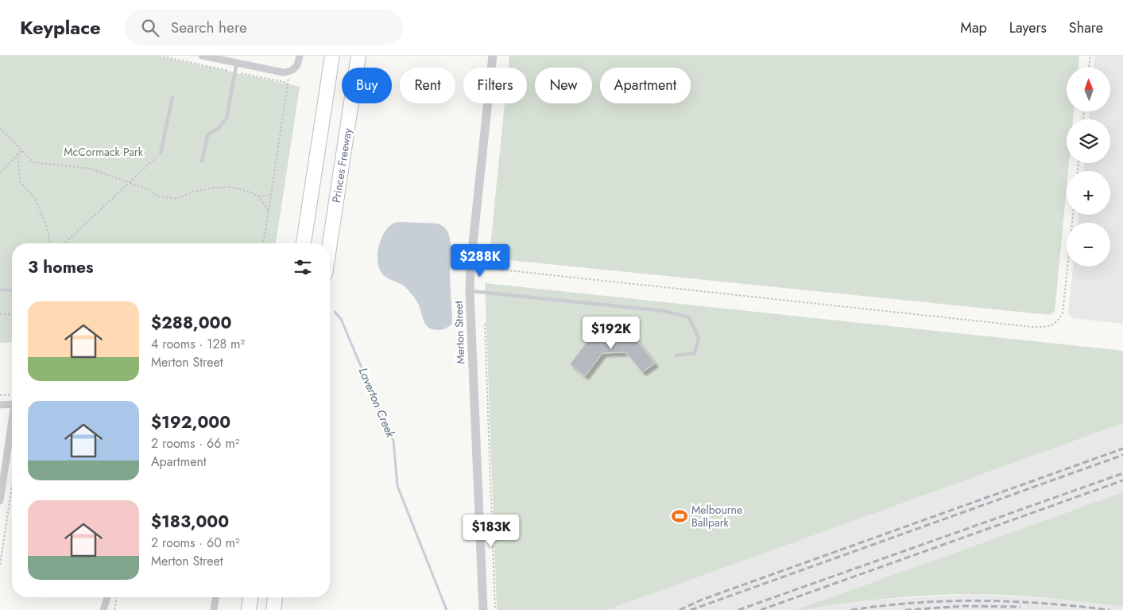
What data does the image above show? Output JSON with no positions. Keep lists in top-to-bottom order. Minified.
{"streets":{"highway":["Princes Freeway"],"street":["Merton Street"]},"water":["Laverton Creek"],"parks":["McCormack Park"],"places":{"sports":["Melbourne Ballpark"]},"north":"top","page":{"header":"Keyplace","search":"Search here","nav":["Map","Layers","Share"],"map_buttons":["+","−"],"chip":["Buy","Rent","Filters","New","Apartment"],"heading":"3 homes","price":["$288K","$192K","$183K"],"list":[{"name":"$288,000","note":"4 rooms · 128 m² · Merton Street"},{"name":"$192,000","note":"2 rooms · 66 m² · Apartment"},{"name":"$183,000","note":"2 rooms · 60 m² · Merton Street"}]}}
